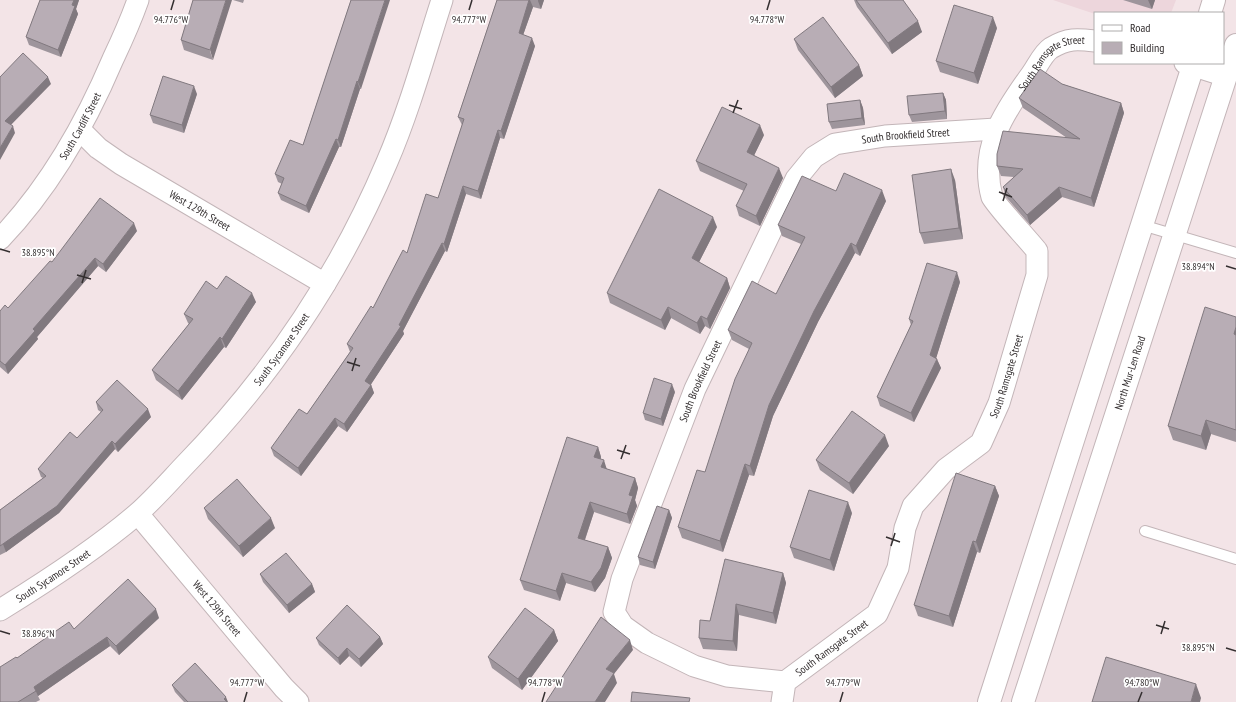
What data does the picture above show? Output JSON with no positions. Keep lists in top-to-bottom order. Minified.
{"streets":{"main road":["North Mur-Len Road"],"street":["South Ramsgate Street","South Cardiff Street","South Brookfield Street","West 129th Street","South Sycamore Street"]},"crossings":[["South Ramsgate Street","South Brookfield Street"],["South Cardiff Street","West 129th Street"],["West 129th Street","South Sycamore Street"]],"legend":["Road","Building"],"coordinates":["94.776°W","94.777°W","94.778°W","38.895°N","38.894°N","38.896°N","94.780°W","94.779°W"]}
